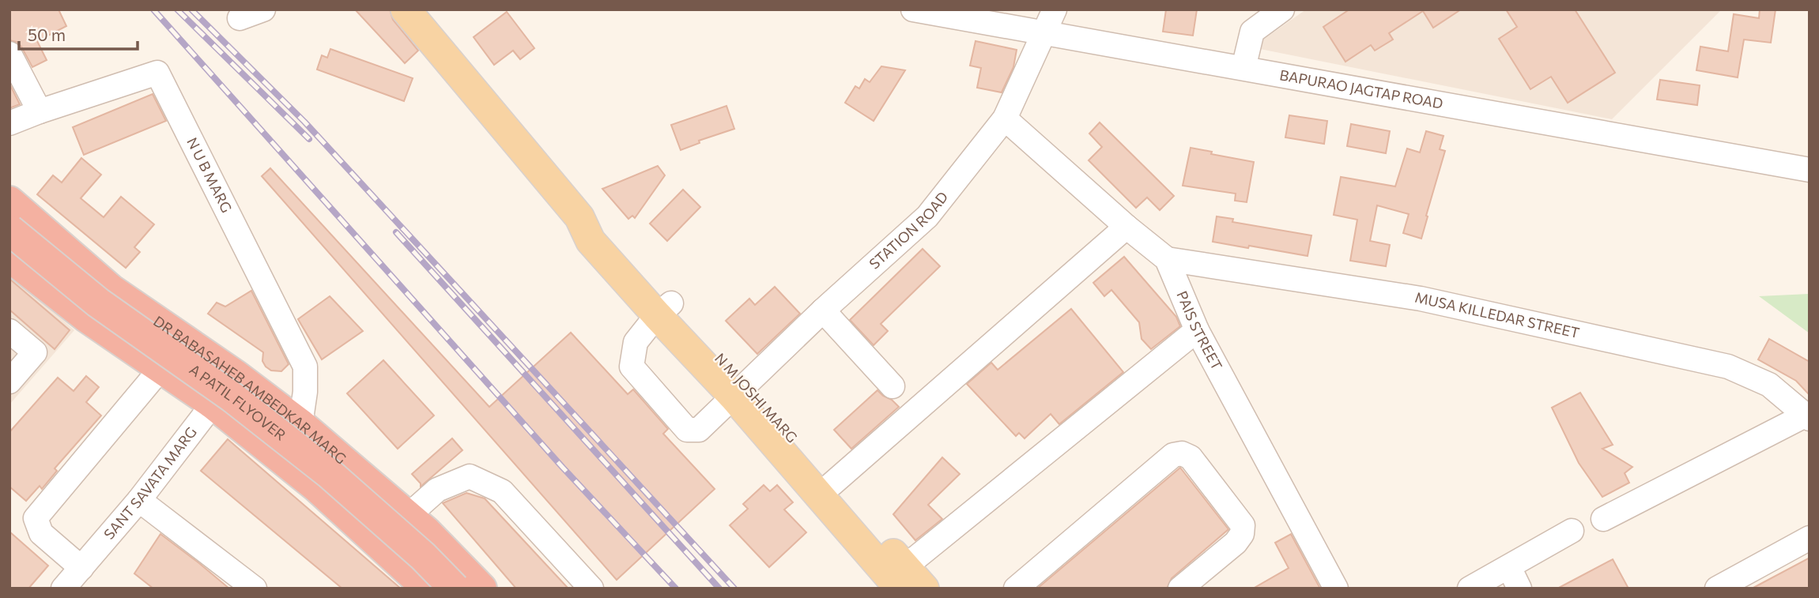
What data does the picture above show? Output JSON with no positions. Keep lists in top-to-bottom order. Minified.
{"streets":{"highway":["DR BABASAHEB AMBEDKAR MARG","A PATIL FLYOVER"],"main road":["N M JOSHI MARG"],"street":["BAPURAO JAGTAP ROAD","N U B MARG","STATION ROAD","MUSA KILLEDAR STREET","PAIS STREET","SANT SAVATA MARG"]},"crossings":[["BAPURAO JAGTAP ROAD","STATION ROAD"],["N U B MARG","DR BABASAHEB AMBEDKAR MARG"],["STATION ROAD","PAIS STREET"],["STATION ROAD","N M JOSHI MARG"],["MUSA KILLEDAR STREET","PAIS STREET"],["DR BABASAHEB AMBEDKAR MARG","SANT SAVATA MARG"]],"scale_bar":"50 m"}
